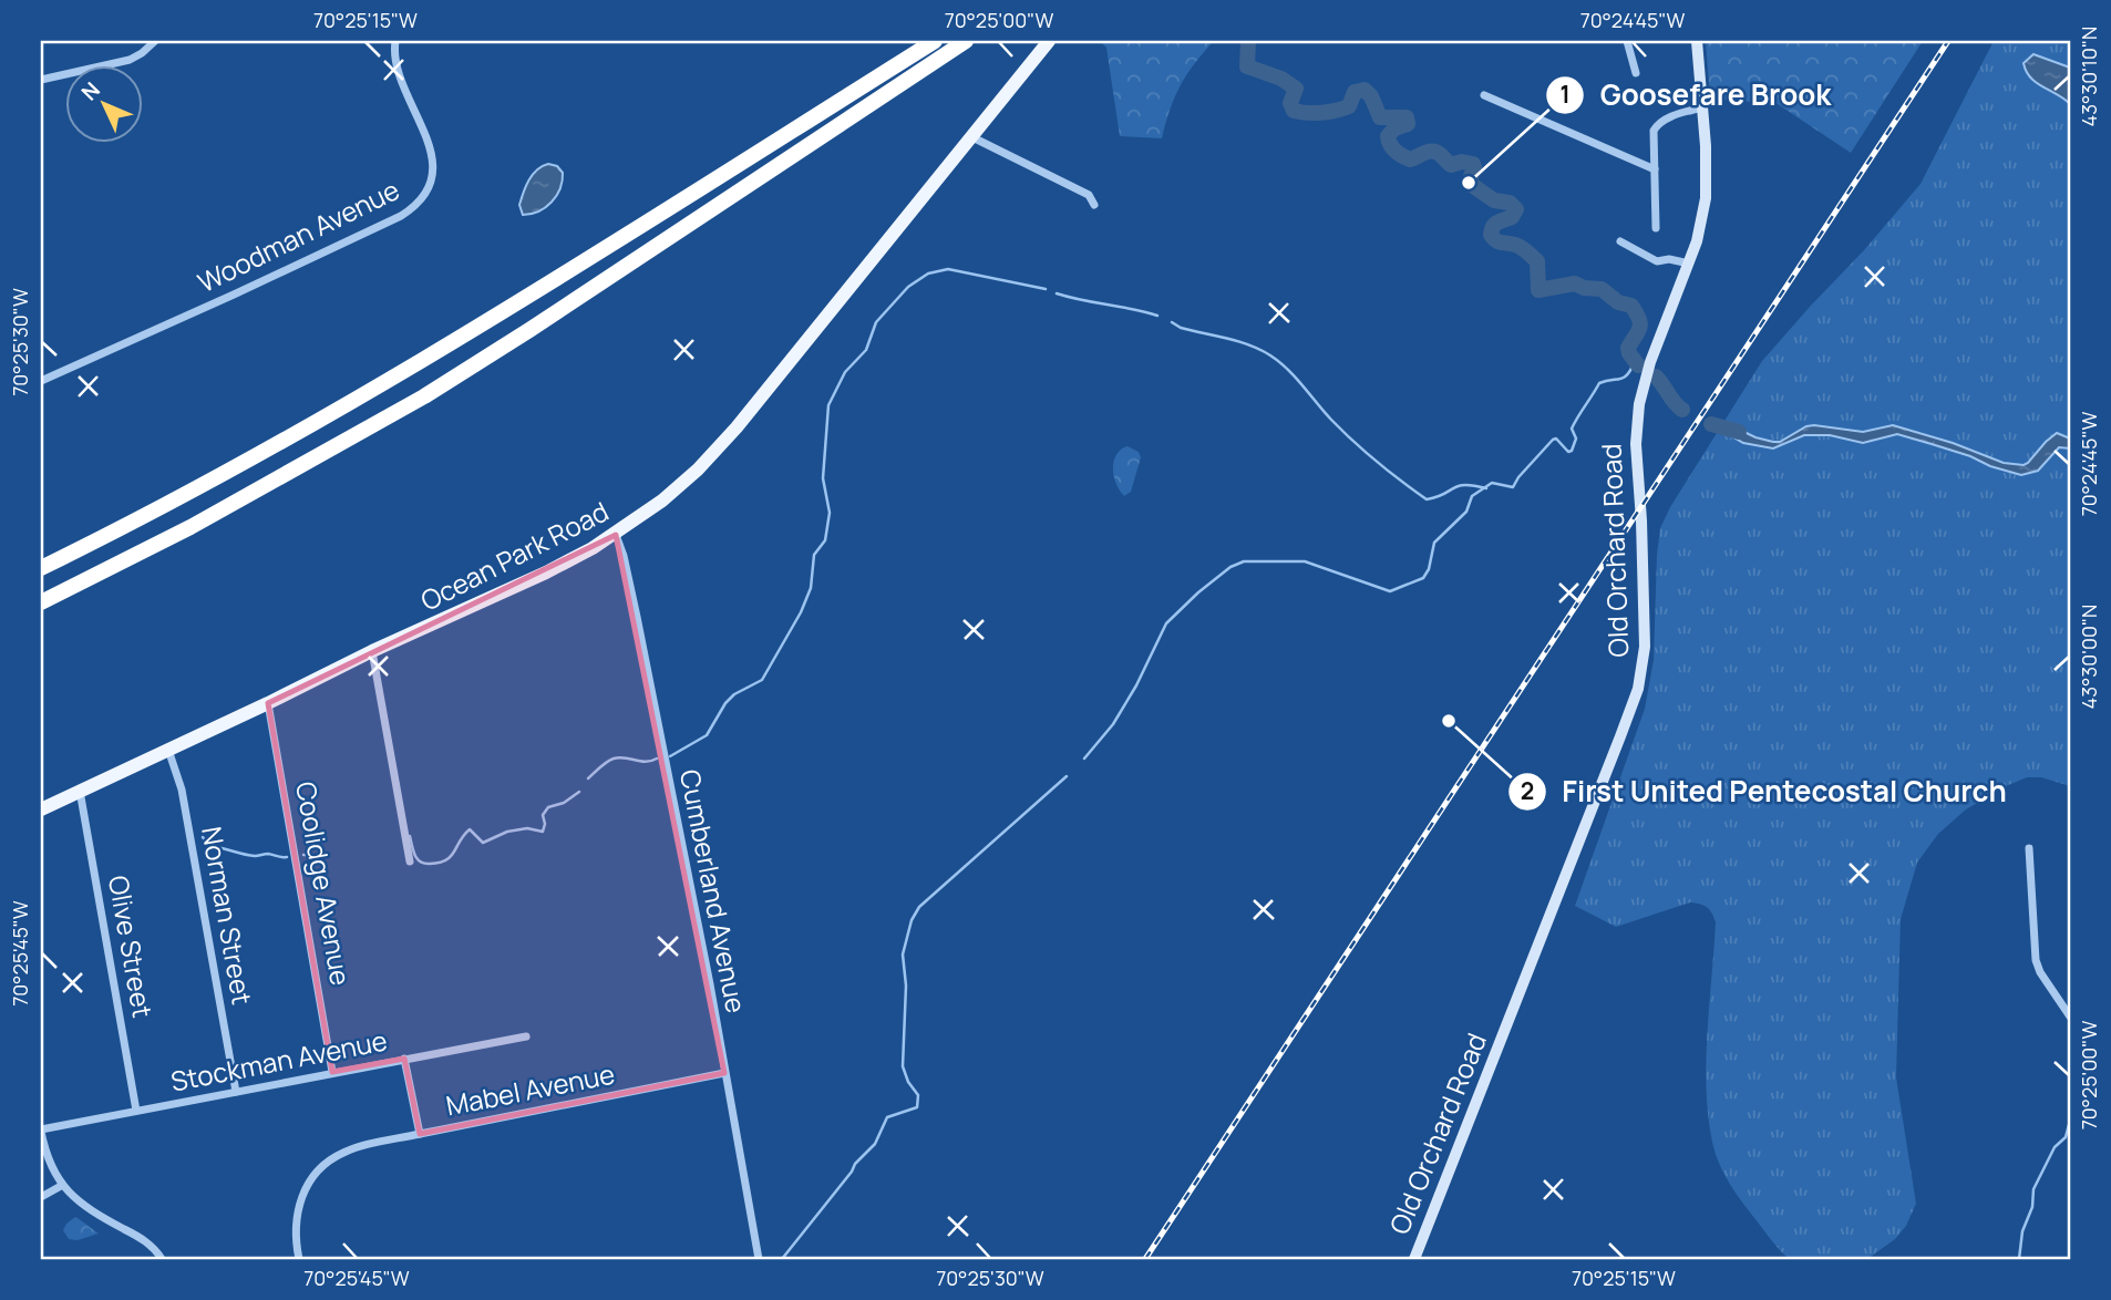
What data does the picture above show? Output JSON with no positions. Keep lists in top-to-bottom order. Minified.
{"streets":{"main road":["Ocean Park Road"],"street":["Woodman Avenue","Old Orchard Road","Coolidge Avenue","Cumberland Avenue","Norman Street","Olive Street","Stockman Avenue","Mabel Avenue"]},"crossings":[["Ocean Park Road","Coolidge Avenue"],["Ocean Park Road","Cumberland Avenue"],["Ocean Park Road","Norman Street"],["Ocean Park Road","Olive Street"],["Coolidge Avenue","Stockman Avenue"],["Cumberland Avenue","Mabel Avenue"],["Norman Street","Stockman Avenue"],["Olive Street","Stockman Avenue"],["Stockman Avenue","Mabel Avenue"]],"places":["Goosefare Brook","First United Pentecostal Church"],"north":"top left","coordinates":["70°25'15\"W","70°25'00\"W","70°24'45\"W","43°30'10\"N","70°25'30\"W","43°30'00\"N","70°25'45\"W"]}
